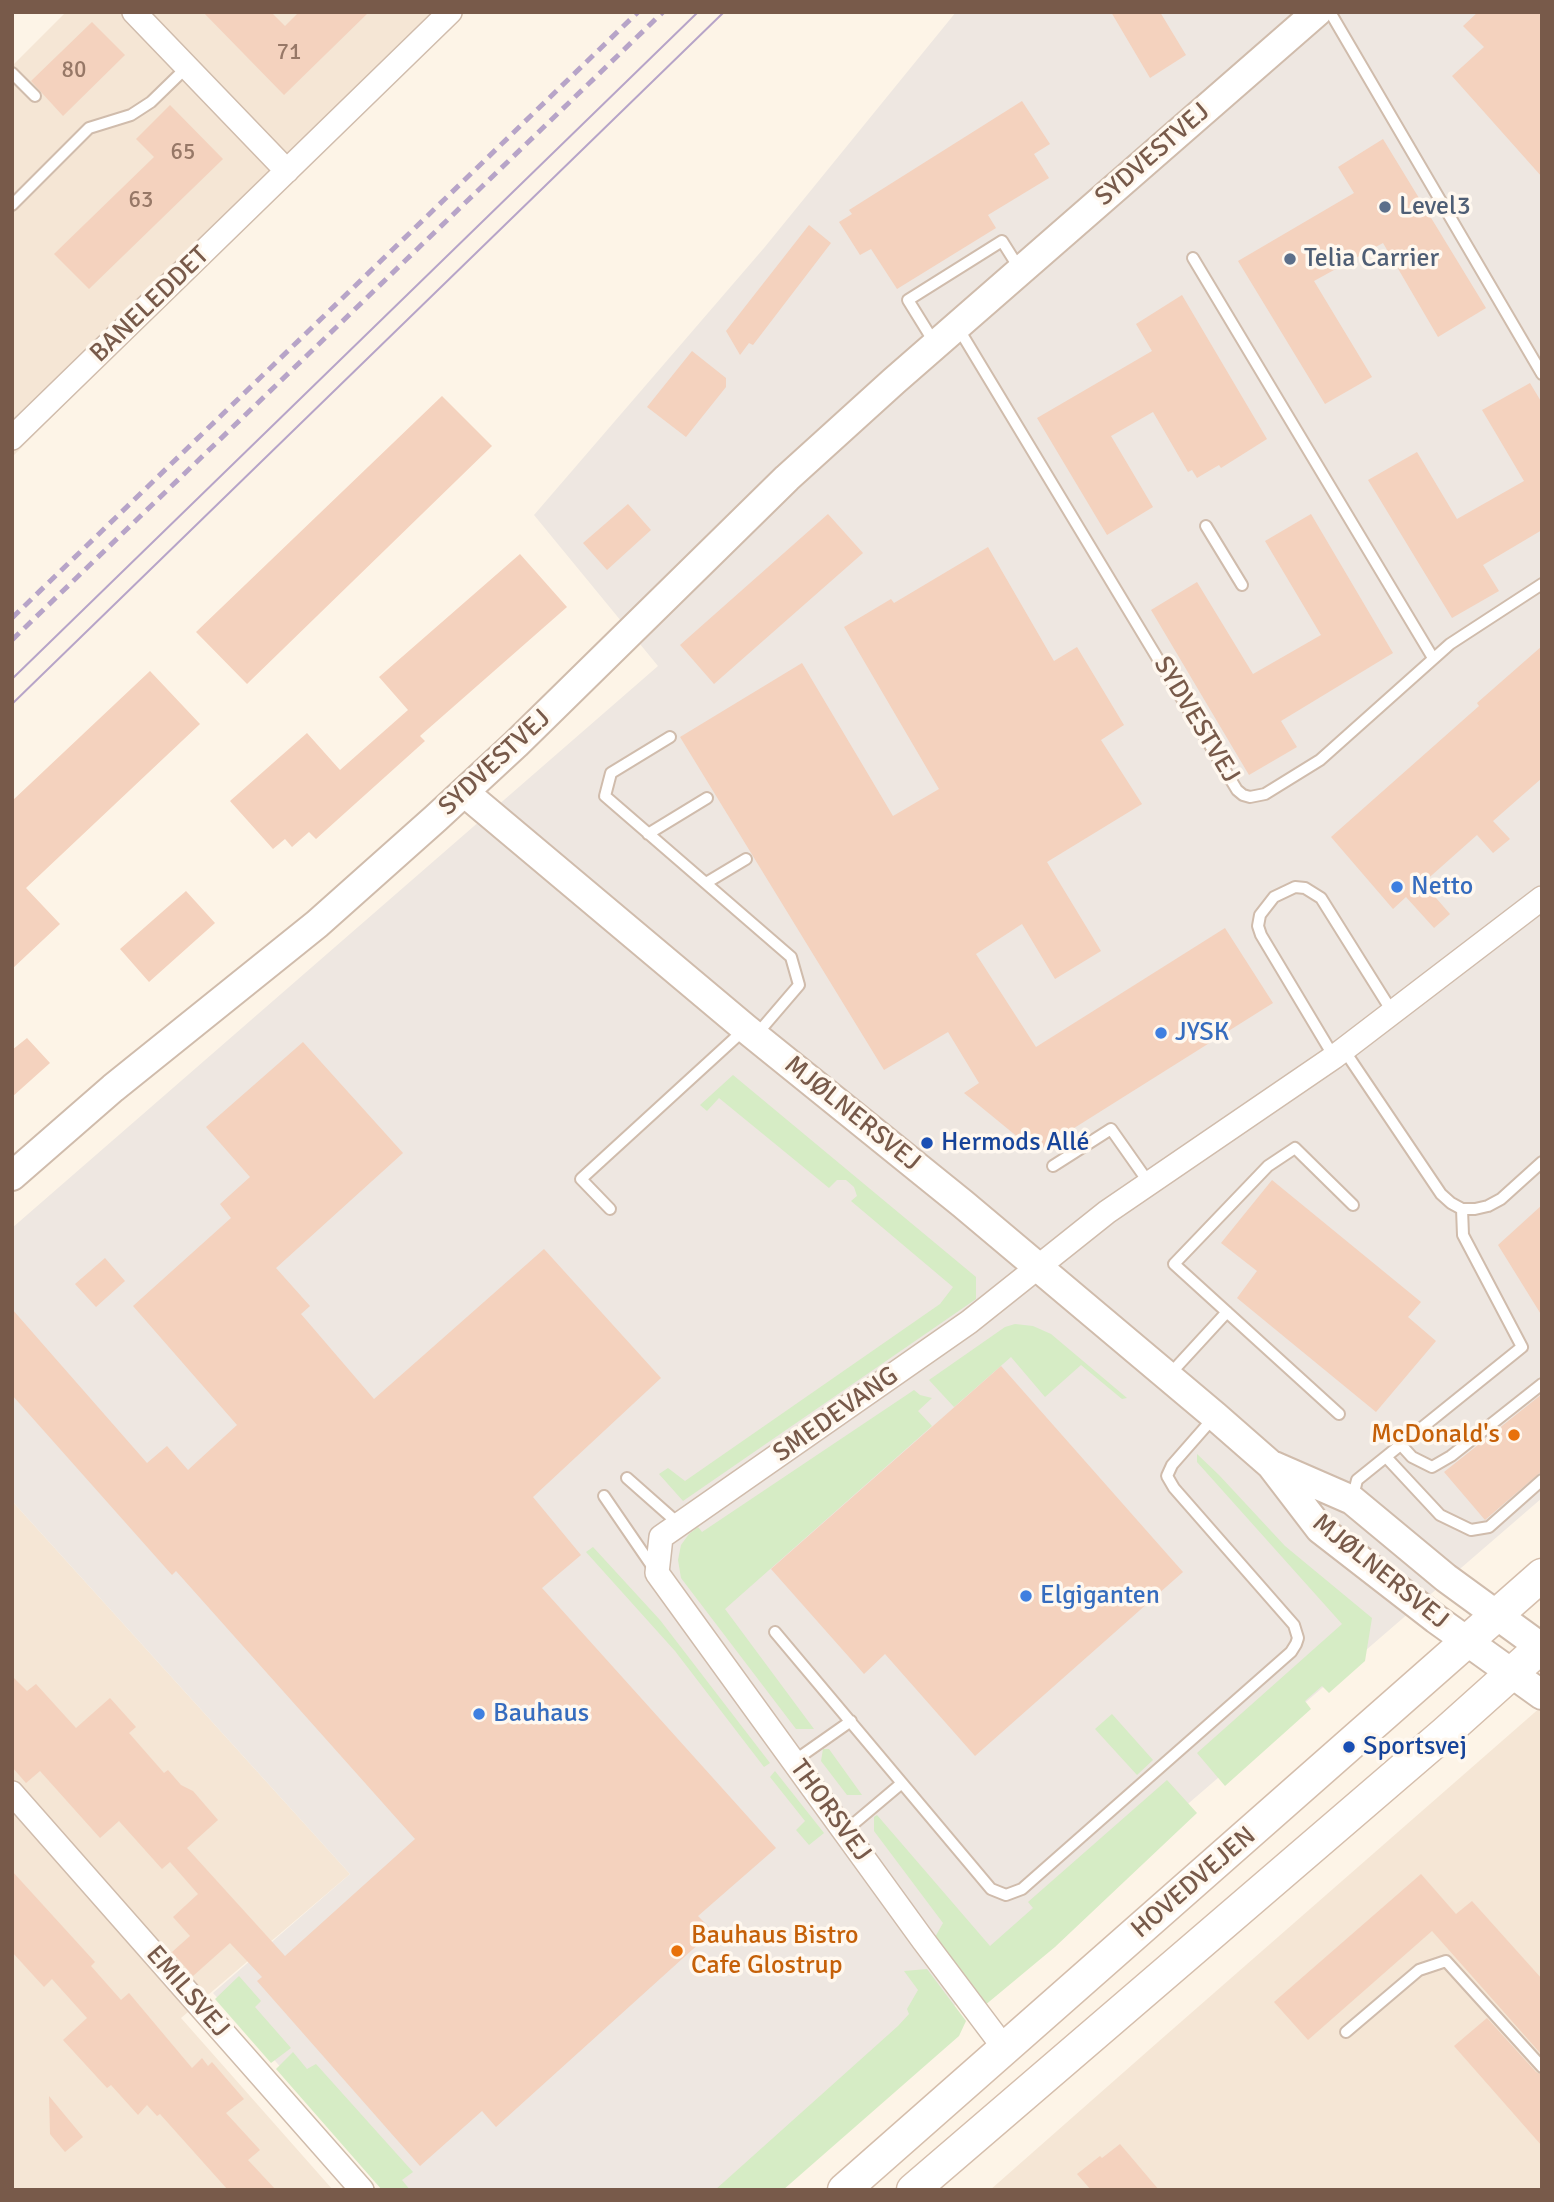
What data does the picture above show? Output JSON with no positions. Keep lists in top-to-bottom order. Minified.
{"streets":{"main road":["HOVEDVEJEN"],"street":["SYDVESTVEJ","BANELEDDET","MJØLNERSVEJ","SMEDEVANG","THORSVEJ","EMILSVEJ"]},"crossings":[["SYDVESTVEJ","MJØLNERSVEJ"],["MJØLNERSVEJ","SMEDEVANG"],["MJØLNERSVEJ","HOVEDVEJEN"],["SMEDEVANG","THORSVEJ"],["THORSVEJ","HOVEDVEJEN"]],"places":["Level3","Telia Carrier","Netto","JYSK","Hermods Allé","McDonald's","Elgiganten","Bauhaus","Sportsvej","Bauhaus Bistro Cafe Glostrup"],"house_numbers":["71","80","65","63"]}
